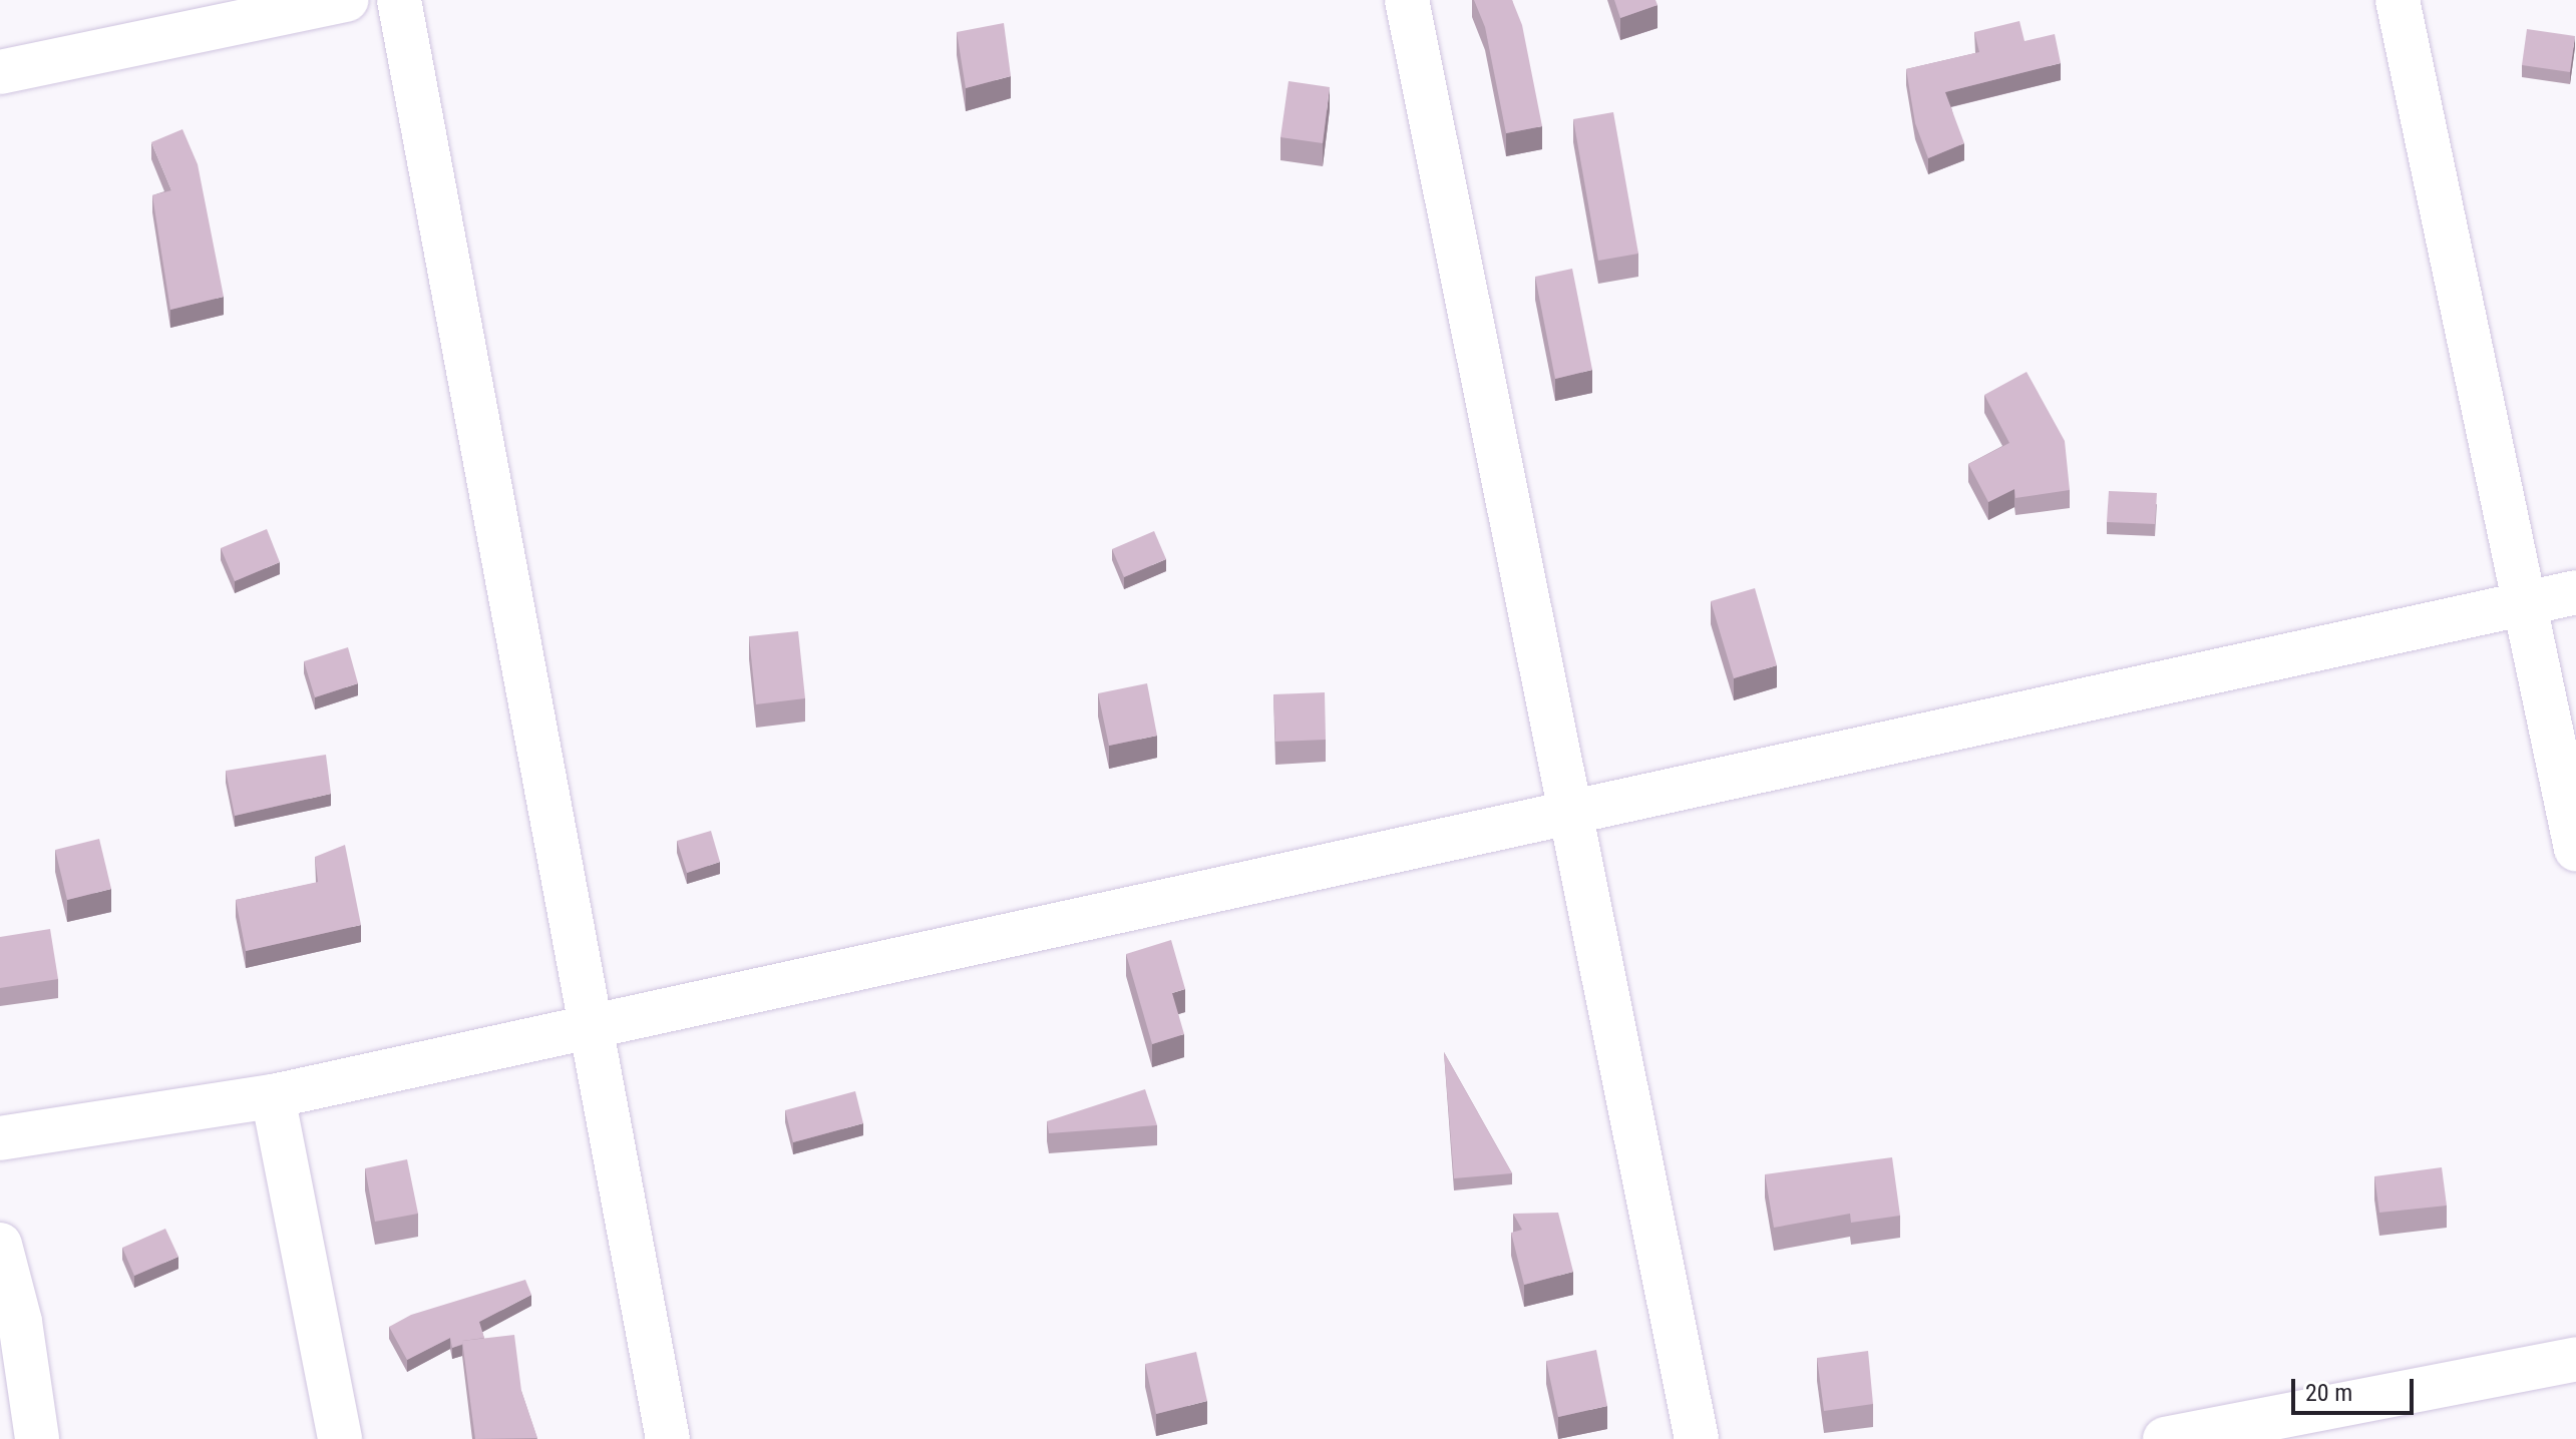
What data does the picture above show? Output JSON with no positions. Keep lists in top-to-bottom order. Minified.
{"scale_bar":"20 m"}
